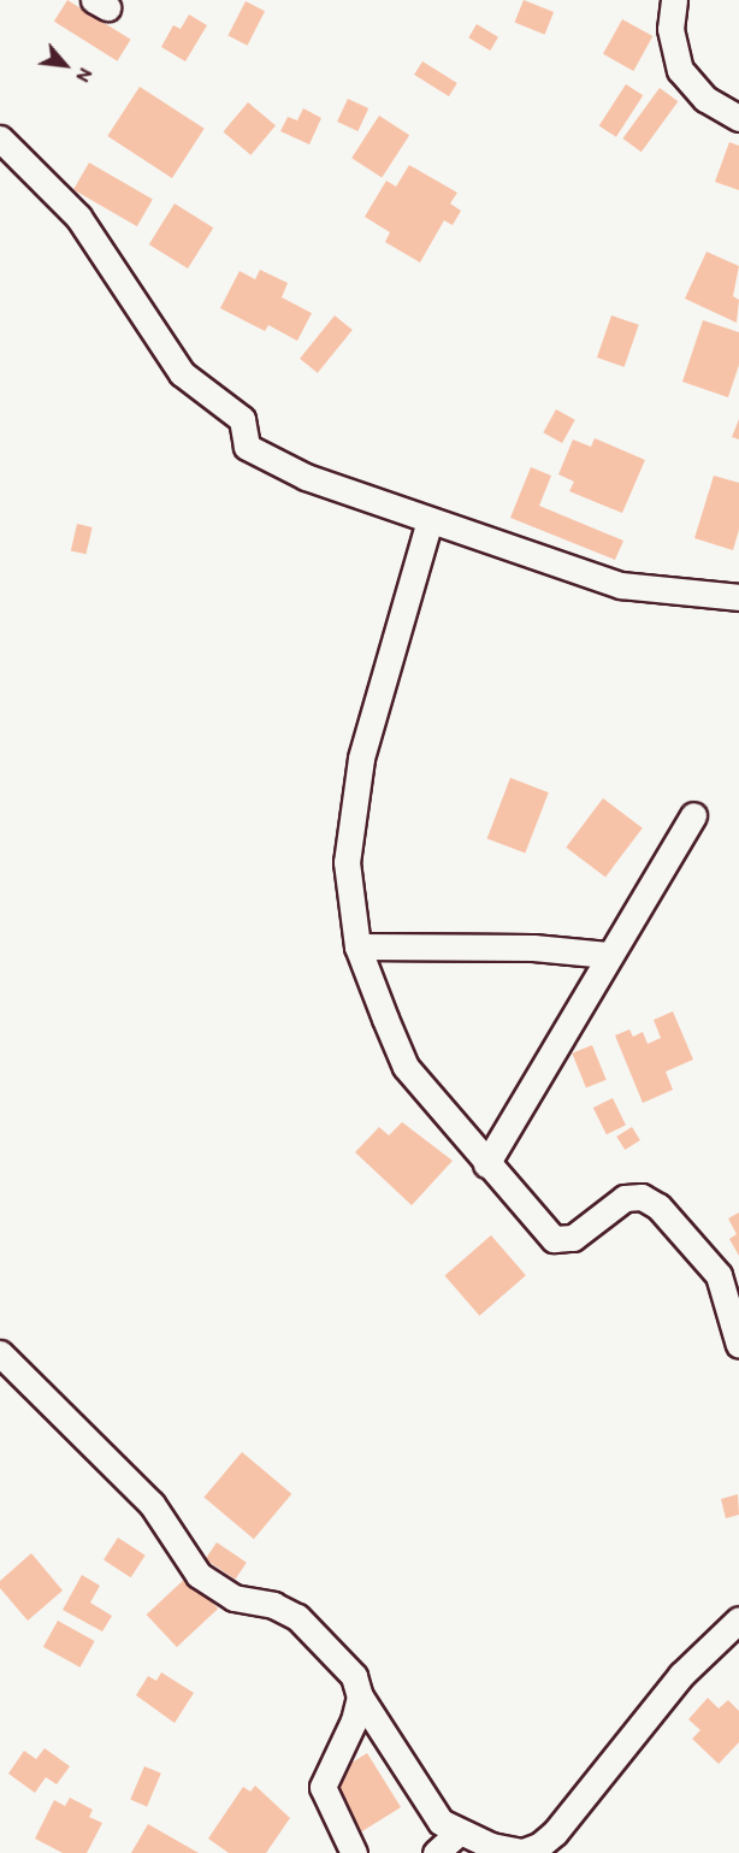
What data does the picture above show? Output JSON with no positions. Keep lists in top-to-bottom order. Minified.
{"north":"bottom right"}
